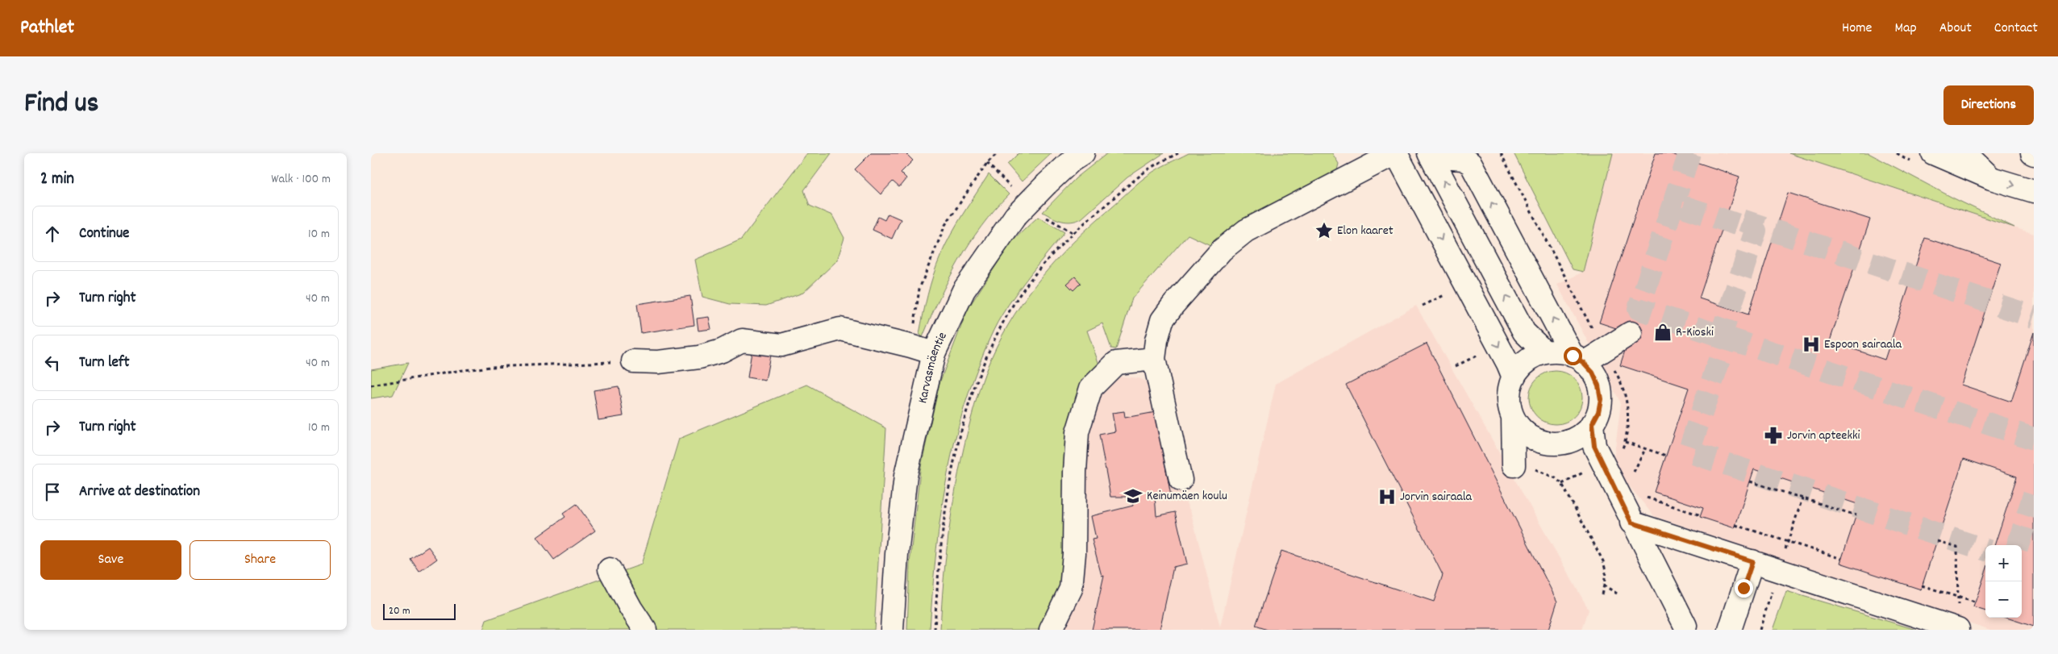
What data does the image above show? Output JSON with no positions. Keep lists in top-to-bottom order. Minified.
{"streets":{"main road":["Karvasmäentie"]},"places":{"place":["Elon kaaret"],"shop":["R-Kioski"],"hospital":["Espoon sairaala","Jorvin sairaala"],"pharmacy":["Jorvin apteekki"],"school or university":["Keinumäen koulu"]},"scale_bar":"20 m","page":{"header":"Pathlet","nav":["Home","Map","About","Contact"],"title":"Find us","buttons":["Directions",["Save","Share"]],"heading":["2 min","Walk · 100 m"],"list":[["Continue","10 m"],["Turn right","40 m"],["Turn left","40 m"],["Turn right","10 m"],"Arrive at destination"],"map_buttons":["+","−"],"scale":"20 m"}}
